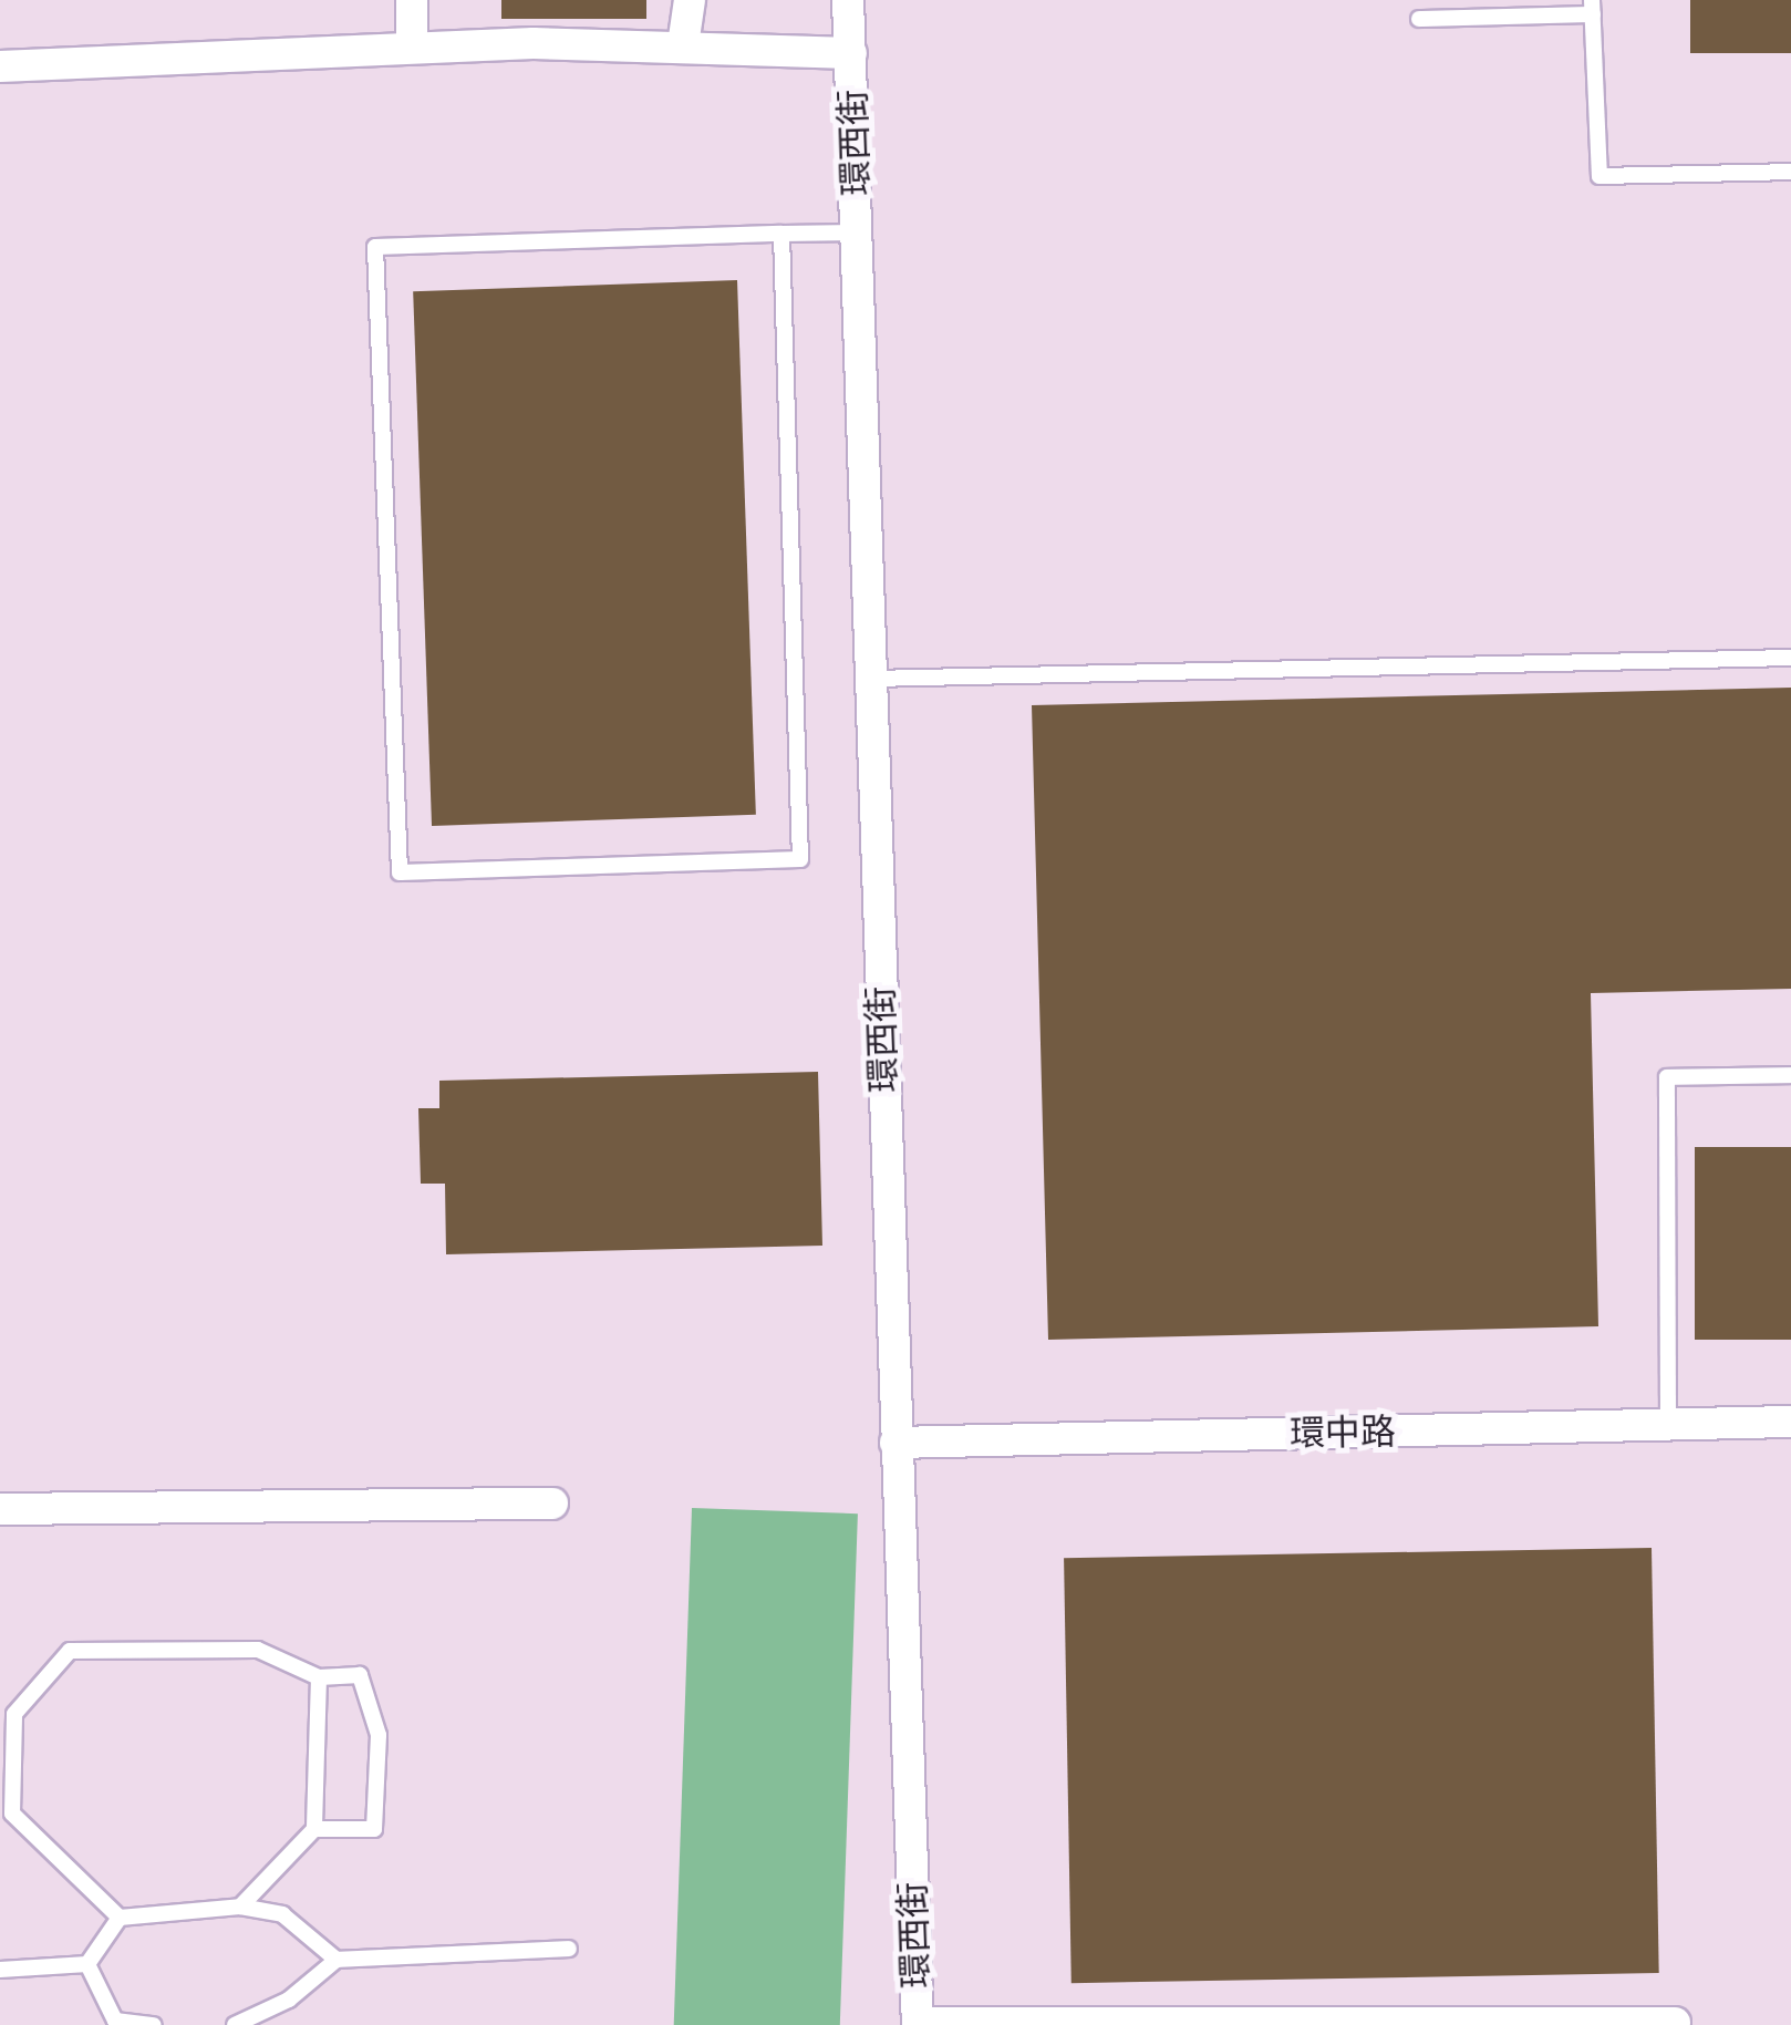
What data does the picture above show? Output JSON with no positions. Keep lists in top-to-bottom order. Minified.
{"streets":{"street":["環西街","環中路"]},"crossings":[["環西街","環中路"]]}
